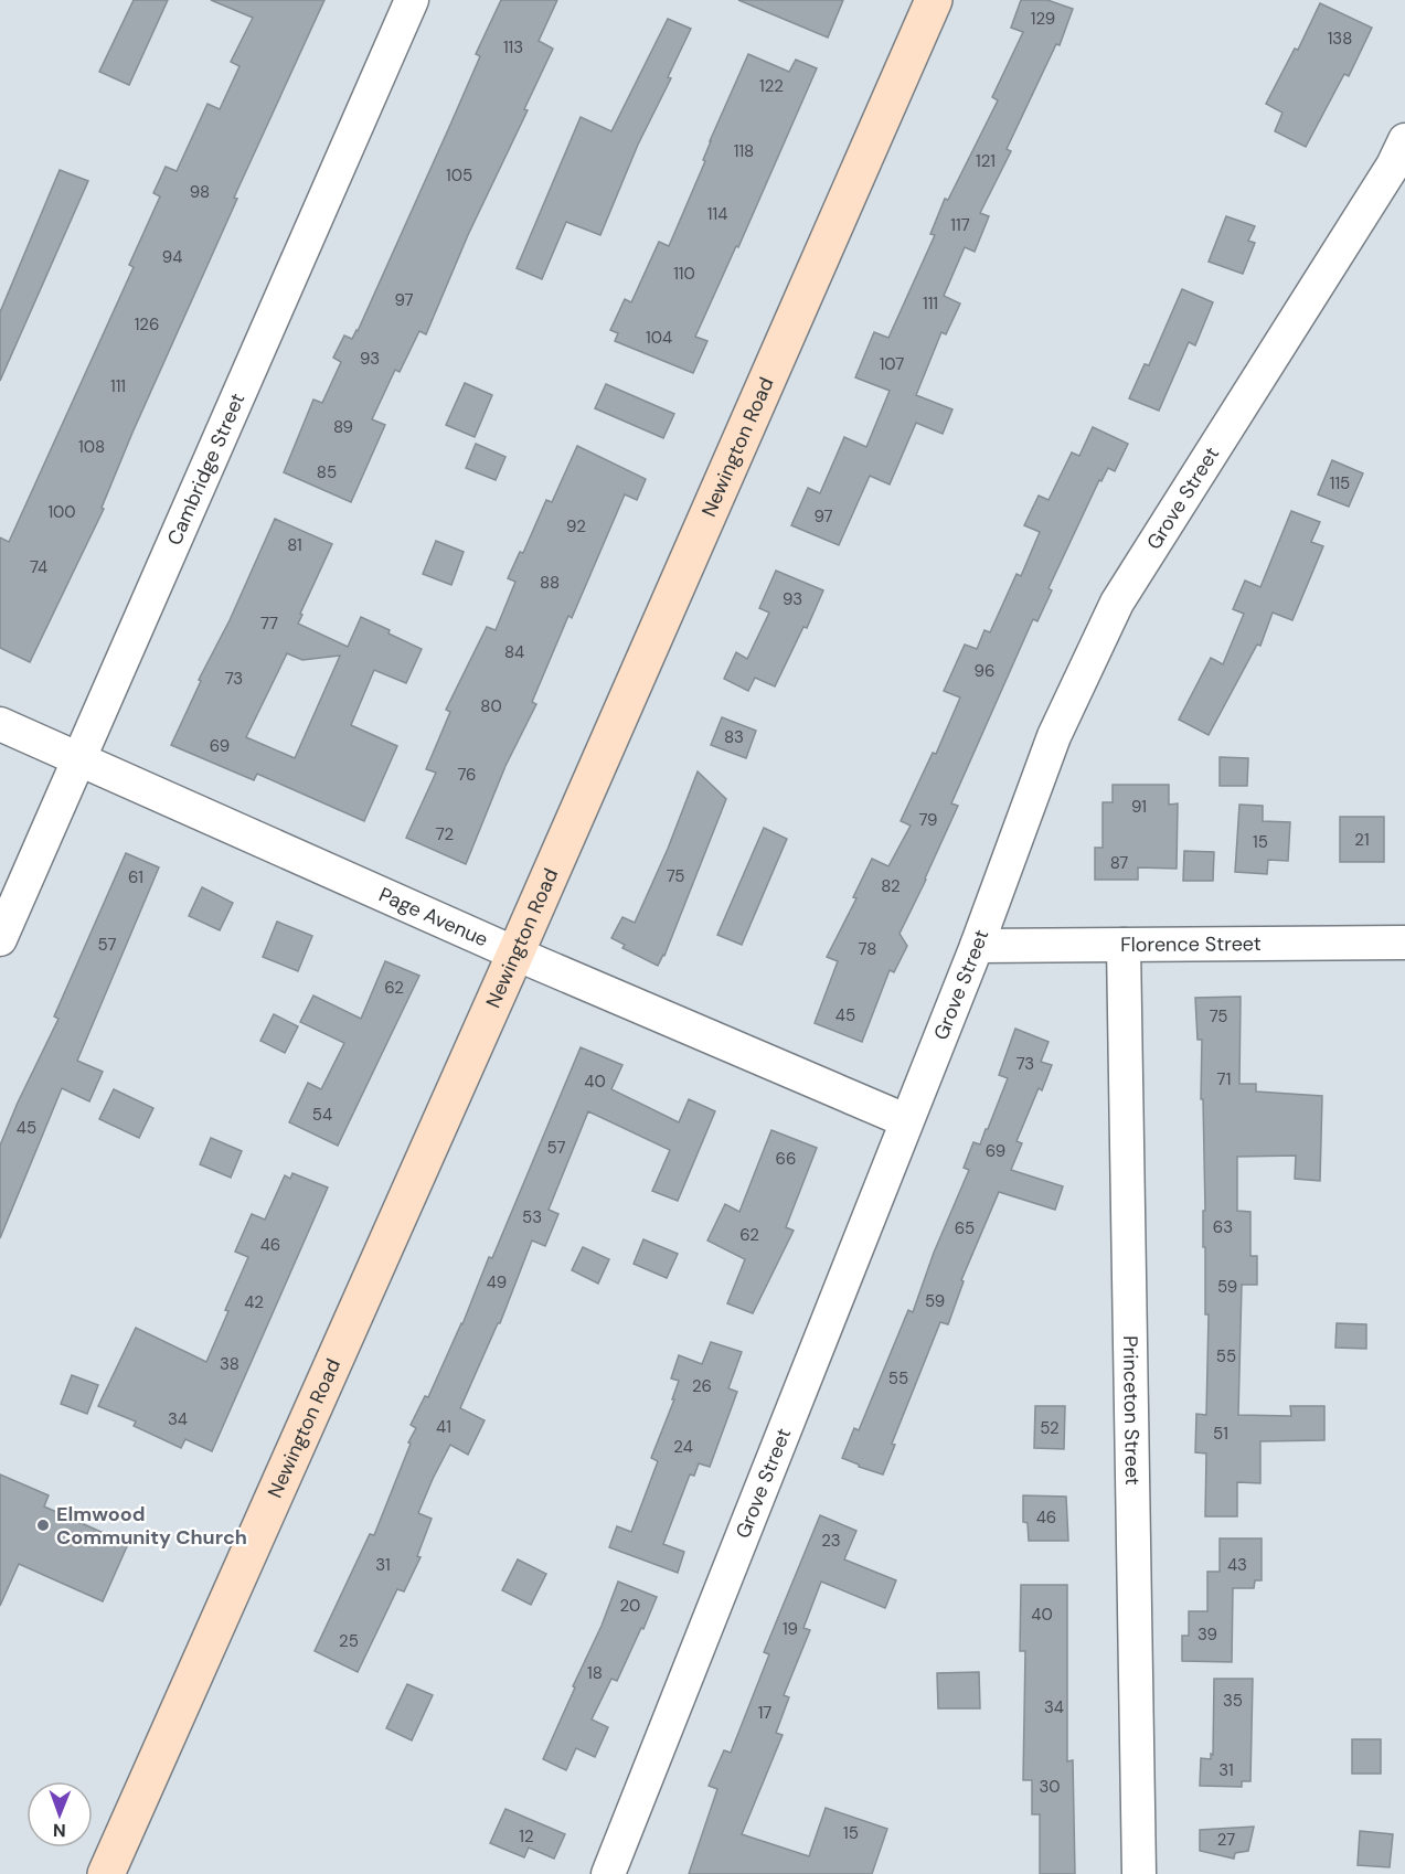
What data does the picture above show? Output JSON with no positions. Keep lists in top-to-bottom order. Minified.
{"streets":{"main road":["Newington Road"],"street":["Cambridge Street","Grove Street","Page Avenue","Florence Street","Princeton Street"]},"crossings":[["Newington Road","Page Avenue"],["Cambridge Street","Page Avenue"],["Grove Street","Page Avenue"],["Grove Street","Florence Street"],["Florence Street","Princeton Street"]],"places":["Elmwood Community Church"],"house_numbers":["129","138","113","122","118","121","105","98","114","117","94","110","97","111","126","104","93","107","111","89","108","85","115","100","97","92","81","74","88","93","77","84","96","73","80","83","69","76","91","79","72","21","15","87","75","61","82","57","78","62","45","75","73","71","40","54","45","57","69","66","53","63","65","62","46","49","59","59","42","55","38","55","26","34","41","52","51","24","46","23","31","43","20","40","19","39","25","18","35","34","17","31","30","15","12","27"],"north":"bottom"}
